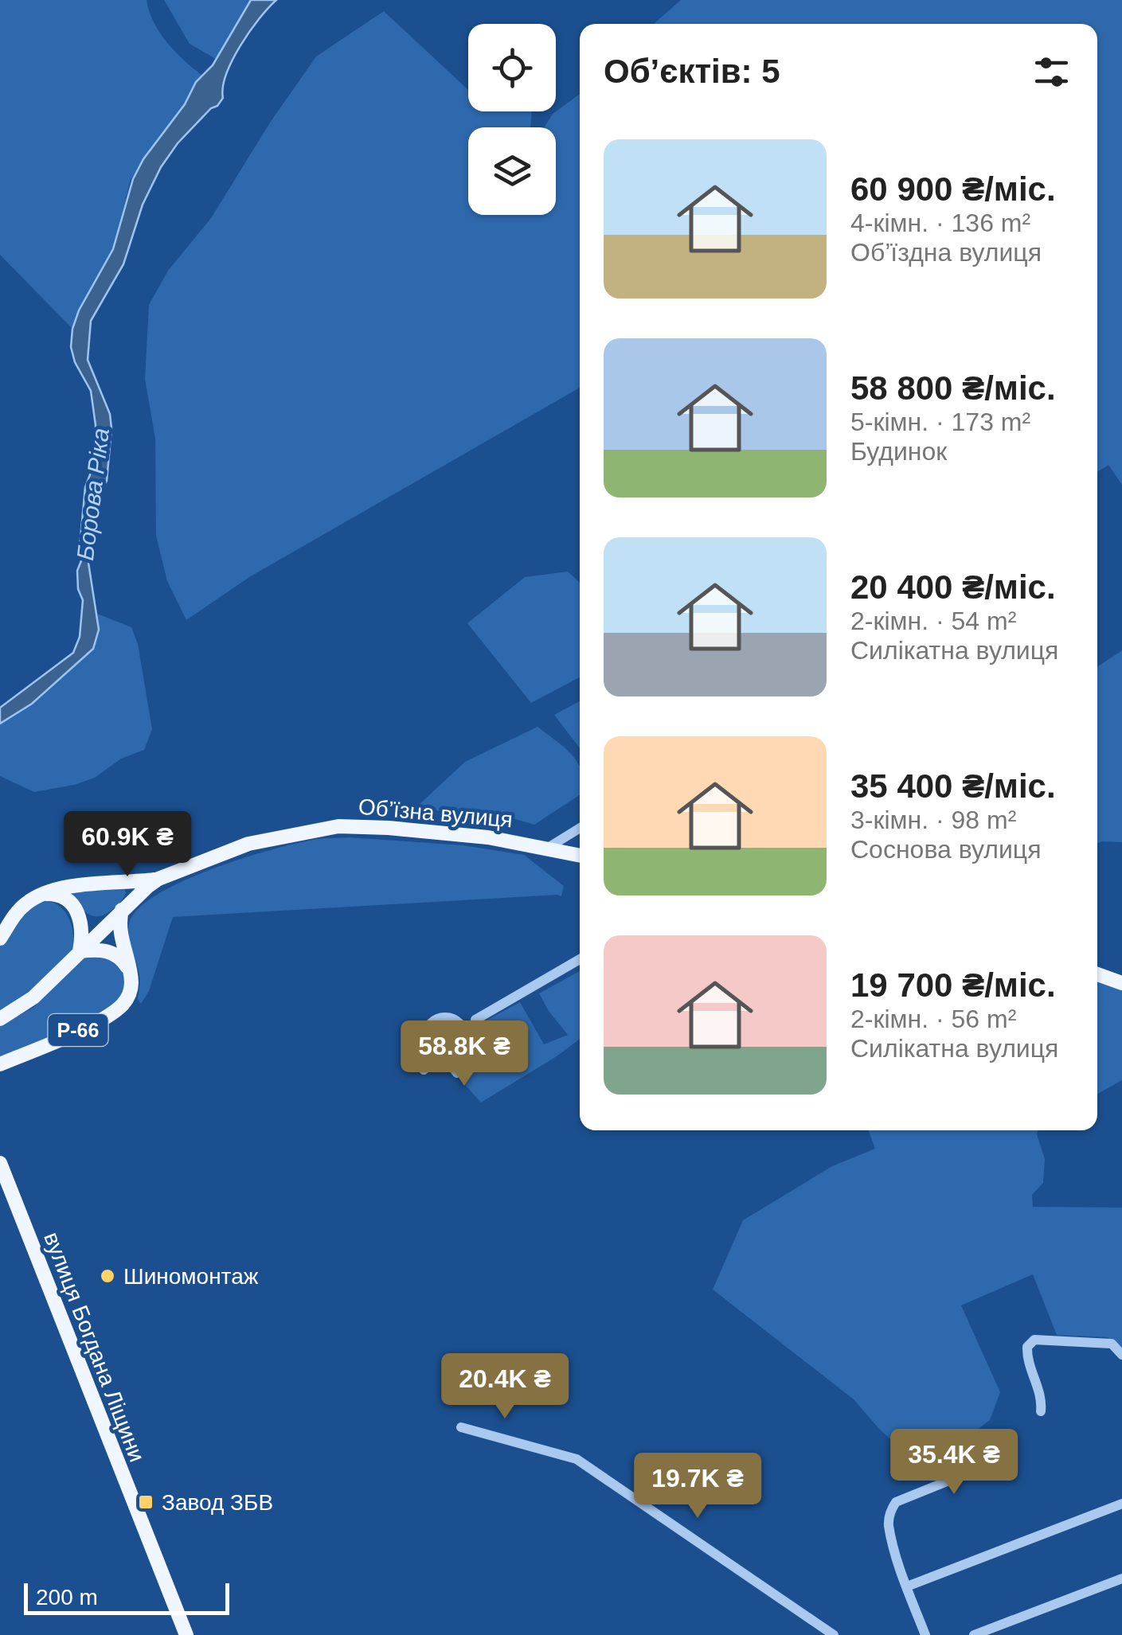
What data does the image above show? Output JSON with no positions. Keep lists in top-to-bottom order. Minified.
{"streets":{"main road":["Об’їзна вулиця","Р-66","вулиця Богдана Ліщини"]},"water":["Борова Ріка"],"places":{"other":["Шиномонтаж"],"transit":["Завод ЗБВ"]},"scale_bar":"200 m","page":{"heading":"Об’єктів: 5","list":[{"name":"60 900 ₴/міс.","note":"4-кімн. · 136 m² · Об’їздна вулиця"},{"name":"58 800 ₴/міс.","note":"5-кімн. · 173 m² · Будинок"},{"name":"20 400 ₴/міс.","note":"2-кімн. · 54 m² · Силікатна вулиця"},{"name":"35 400 ₴/міс.","note":"3-кімн. · 98 m² · Соснова вулиця"},{"name":"19 700 ₴/міс.","note":"2-кімн. · 56 m² · Силікатна вулиця"}],"price":["60.9K ₴","58.8K ₴","20.4K ₴","35.4K ₴","19.7K ₴"],"scale":"200 m"}}
